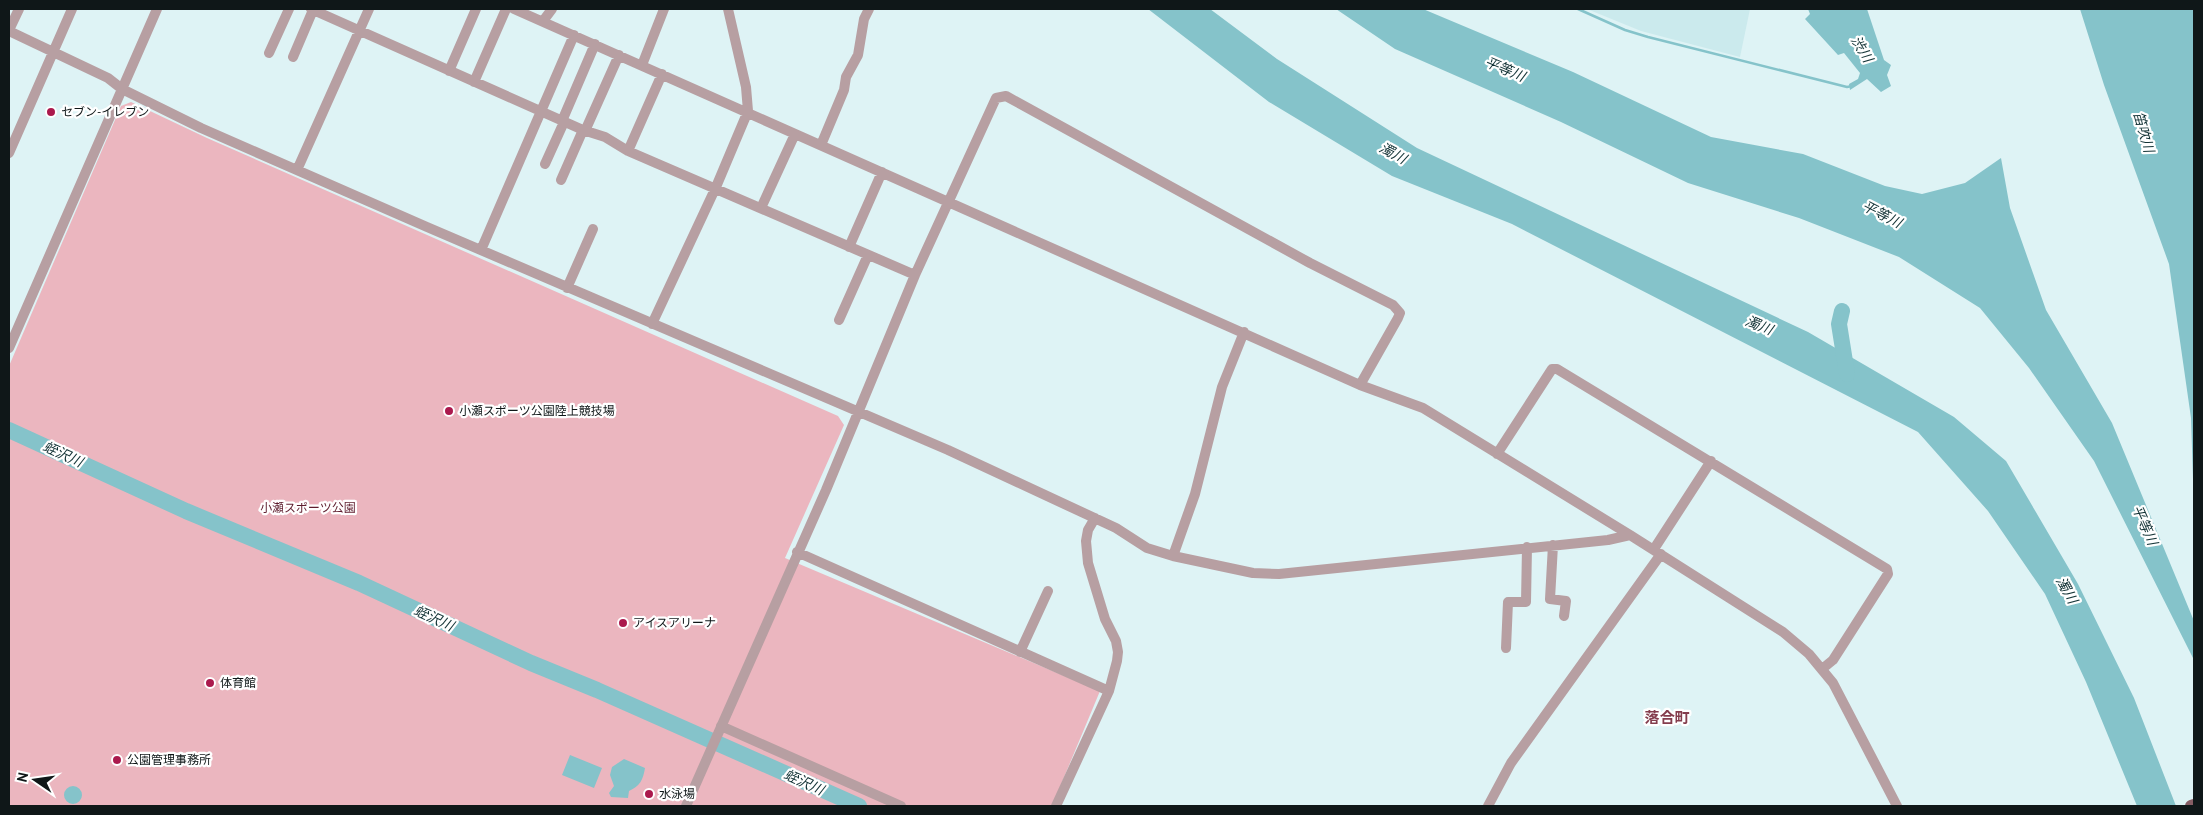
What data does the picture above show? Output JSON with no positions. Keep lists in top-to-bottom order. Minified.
{"districts":["落合町"],"water":["渋川","平等川","笛吹川","濁川","蛭沢川"],"parks":["小瀬スポーツ公園"],"places":["セブン-イレブン","小瀬スポーツ公園陸上競技場","アイスアリーナ","体育館","公園管理事務所","水泳場"],"north":"left"}
